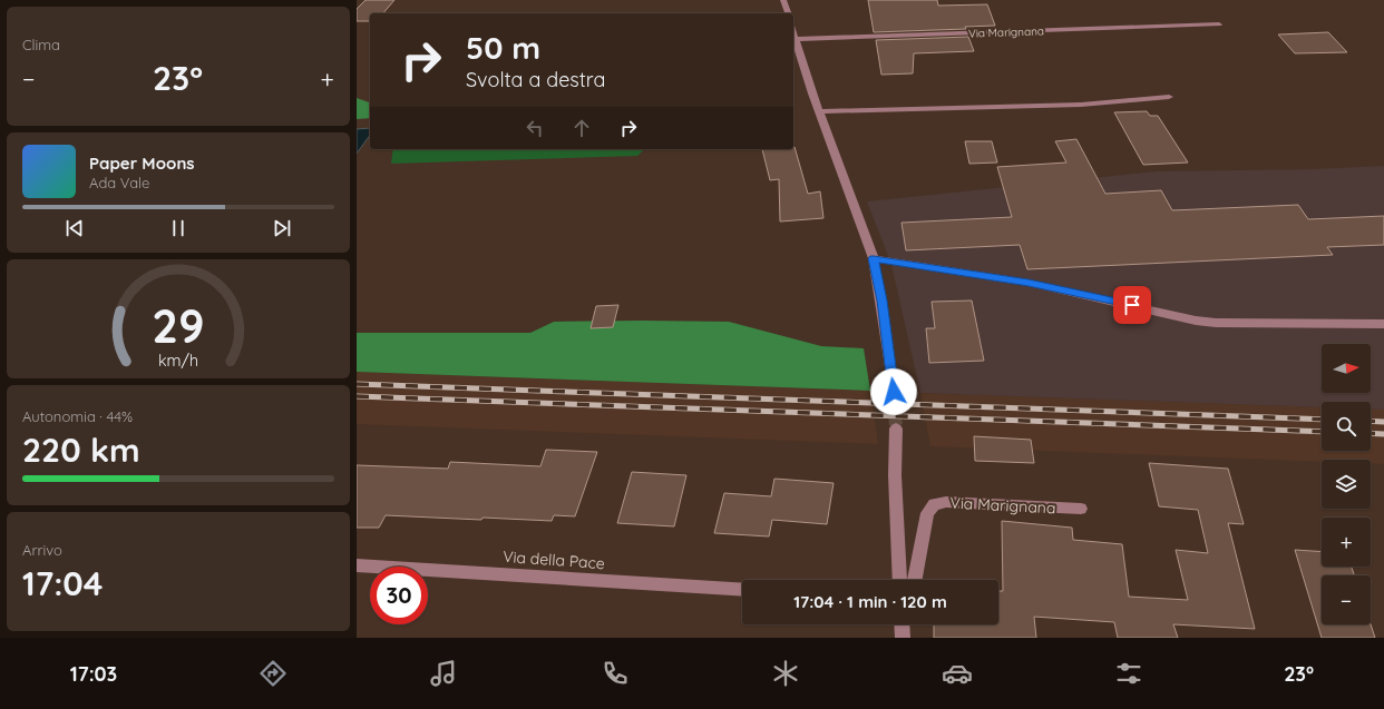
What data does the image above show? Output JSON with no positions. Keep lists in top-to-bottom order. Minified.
{"streets":{"street":["Via Marignana","Via della Pace"]},"north":"right","page":{"tile":["Clima",["Autonomia · 44%","220 km"],["Arrivo","17:04"]],"turn":["50 m","Svolta a destra"],"heat":["−","23°","+"],"song":["Paper Moons","Ada Vale"],"map_buttons":["+","−"],"limit":"30","trip":"17:04 · 1 min · 120 m","tabs":["17:03","23°"],"gauge":["29","km/h"]}}
